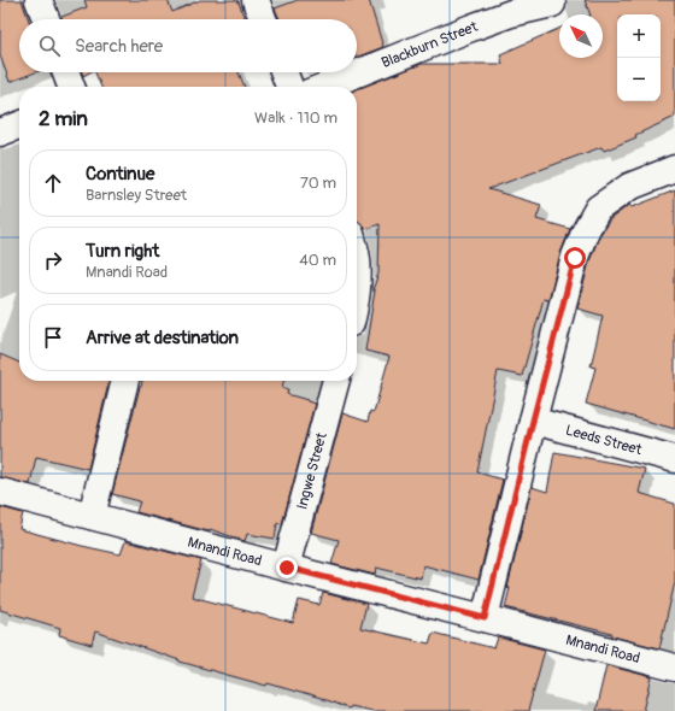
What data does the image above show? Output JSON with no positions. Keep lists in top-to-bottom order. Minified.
{"streets":{"street":["Blackburn Street","Leeds Street","Ingwe Street","Mnandi Road"]},"crossings":[["Ingwe Street","Mnandi Road"]],"north":"top left","page":{"map_buttons":["+","−"],"search":"Search here","heading":["2 min","Walk · 110 m"],"list":[["Continue","Barnsley Street","70 m"],["Turn right","Mnandi Road","40 m"],"Arrive at destination"]}}
